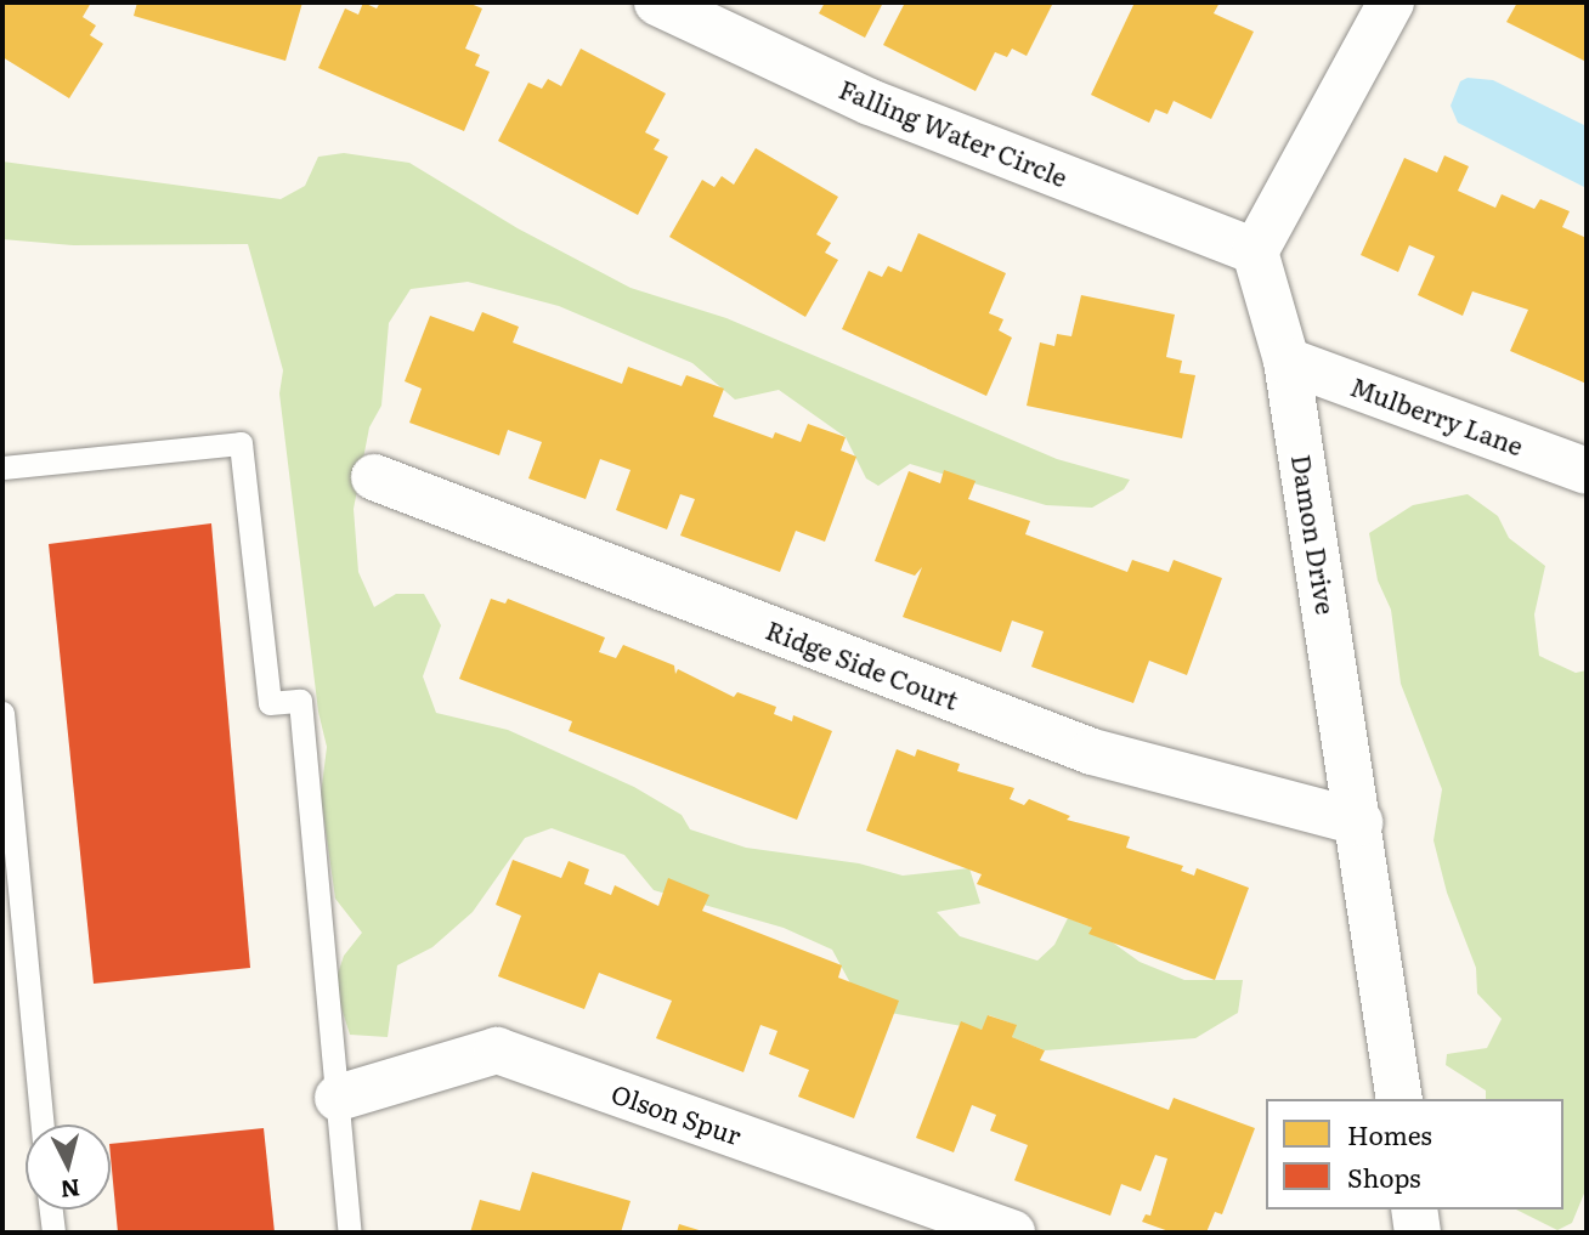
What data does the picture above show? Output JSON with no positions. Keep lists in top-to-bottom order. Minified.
{"streets":{"street":["Falling Water Circle","Mulberry Lane","Damon Drive","Ridge Side Court","Olson Spur"]},"crossings":[["Falling Water Circle","Damon Drive"],["Mulberry Lane","Damon Drive"],["Damon Drive","Ridge Side Court"]],"legend":["Homes","Shops"],"north":"bottom"}
